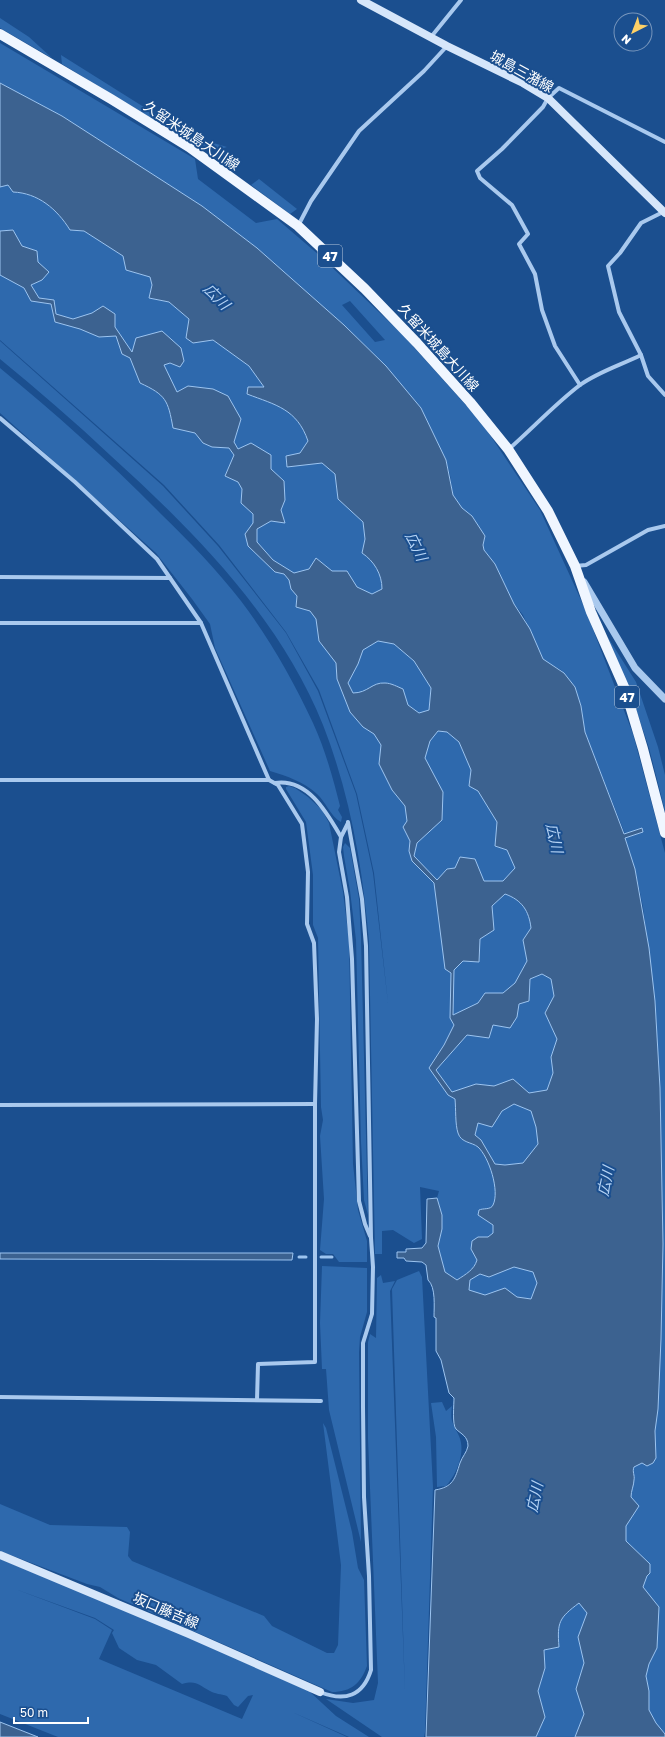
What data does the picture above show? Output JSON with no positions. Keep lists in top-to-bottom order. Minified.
{"streets":{"main road":["城島三潴線","久留米城島大川線","47","坂口藤吉線"]},"water":["広川"],"scale_bar":"50 m","north":"bottom left"}
